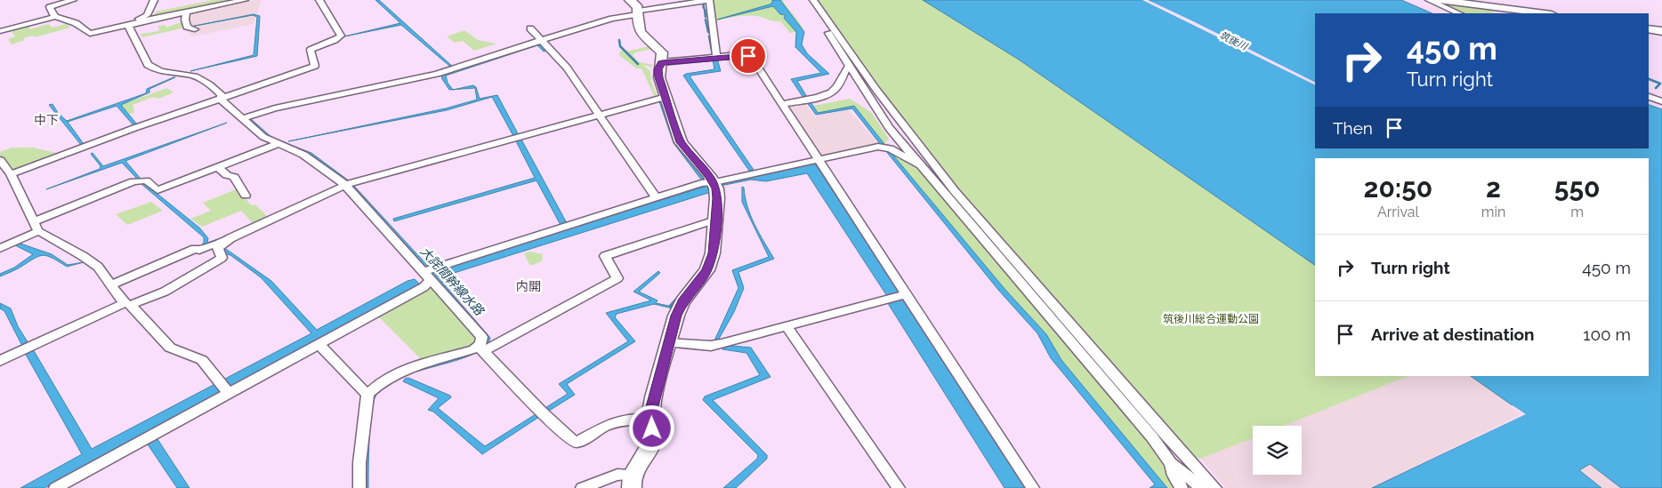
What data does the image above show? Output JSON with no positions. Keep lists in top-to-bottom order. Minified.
{"districts":["中下","内開"],"water":["筑後川","大詫間幹線水路"],"parks":["筑後川総合運動公園"],"page":{"turn":["450 m","Turn right"],"then":"Then","eta":["20:50","Arrival","2","min","550","m"],"list":[{"name":"Turn right","value":"450 m"},{"name":"Arrive at destination","value":"100 m"}]}}
